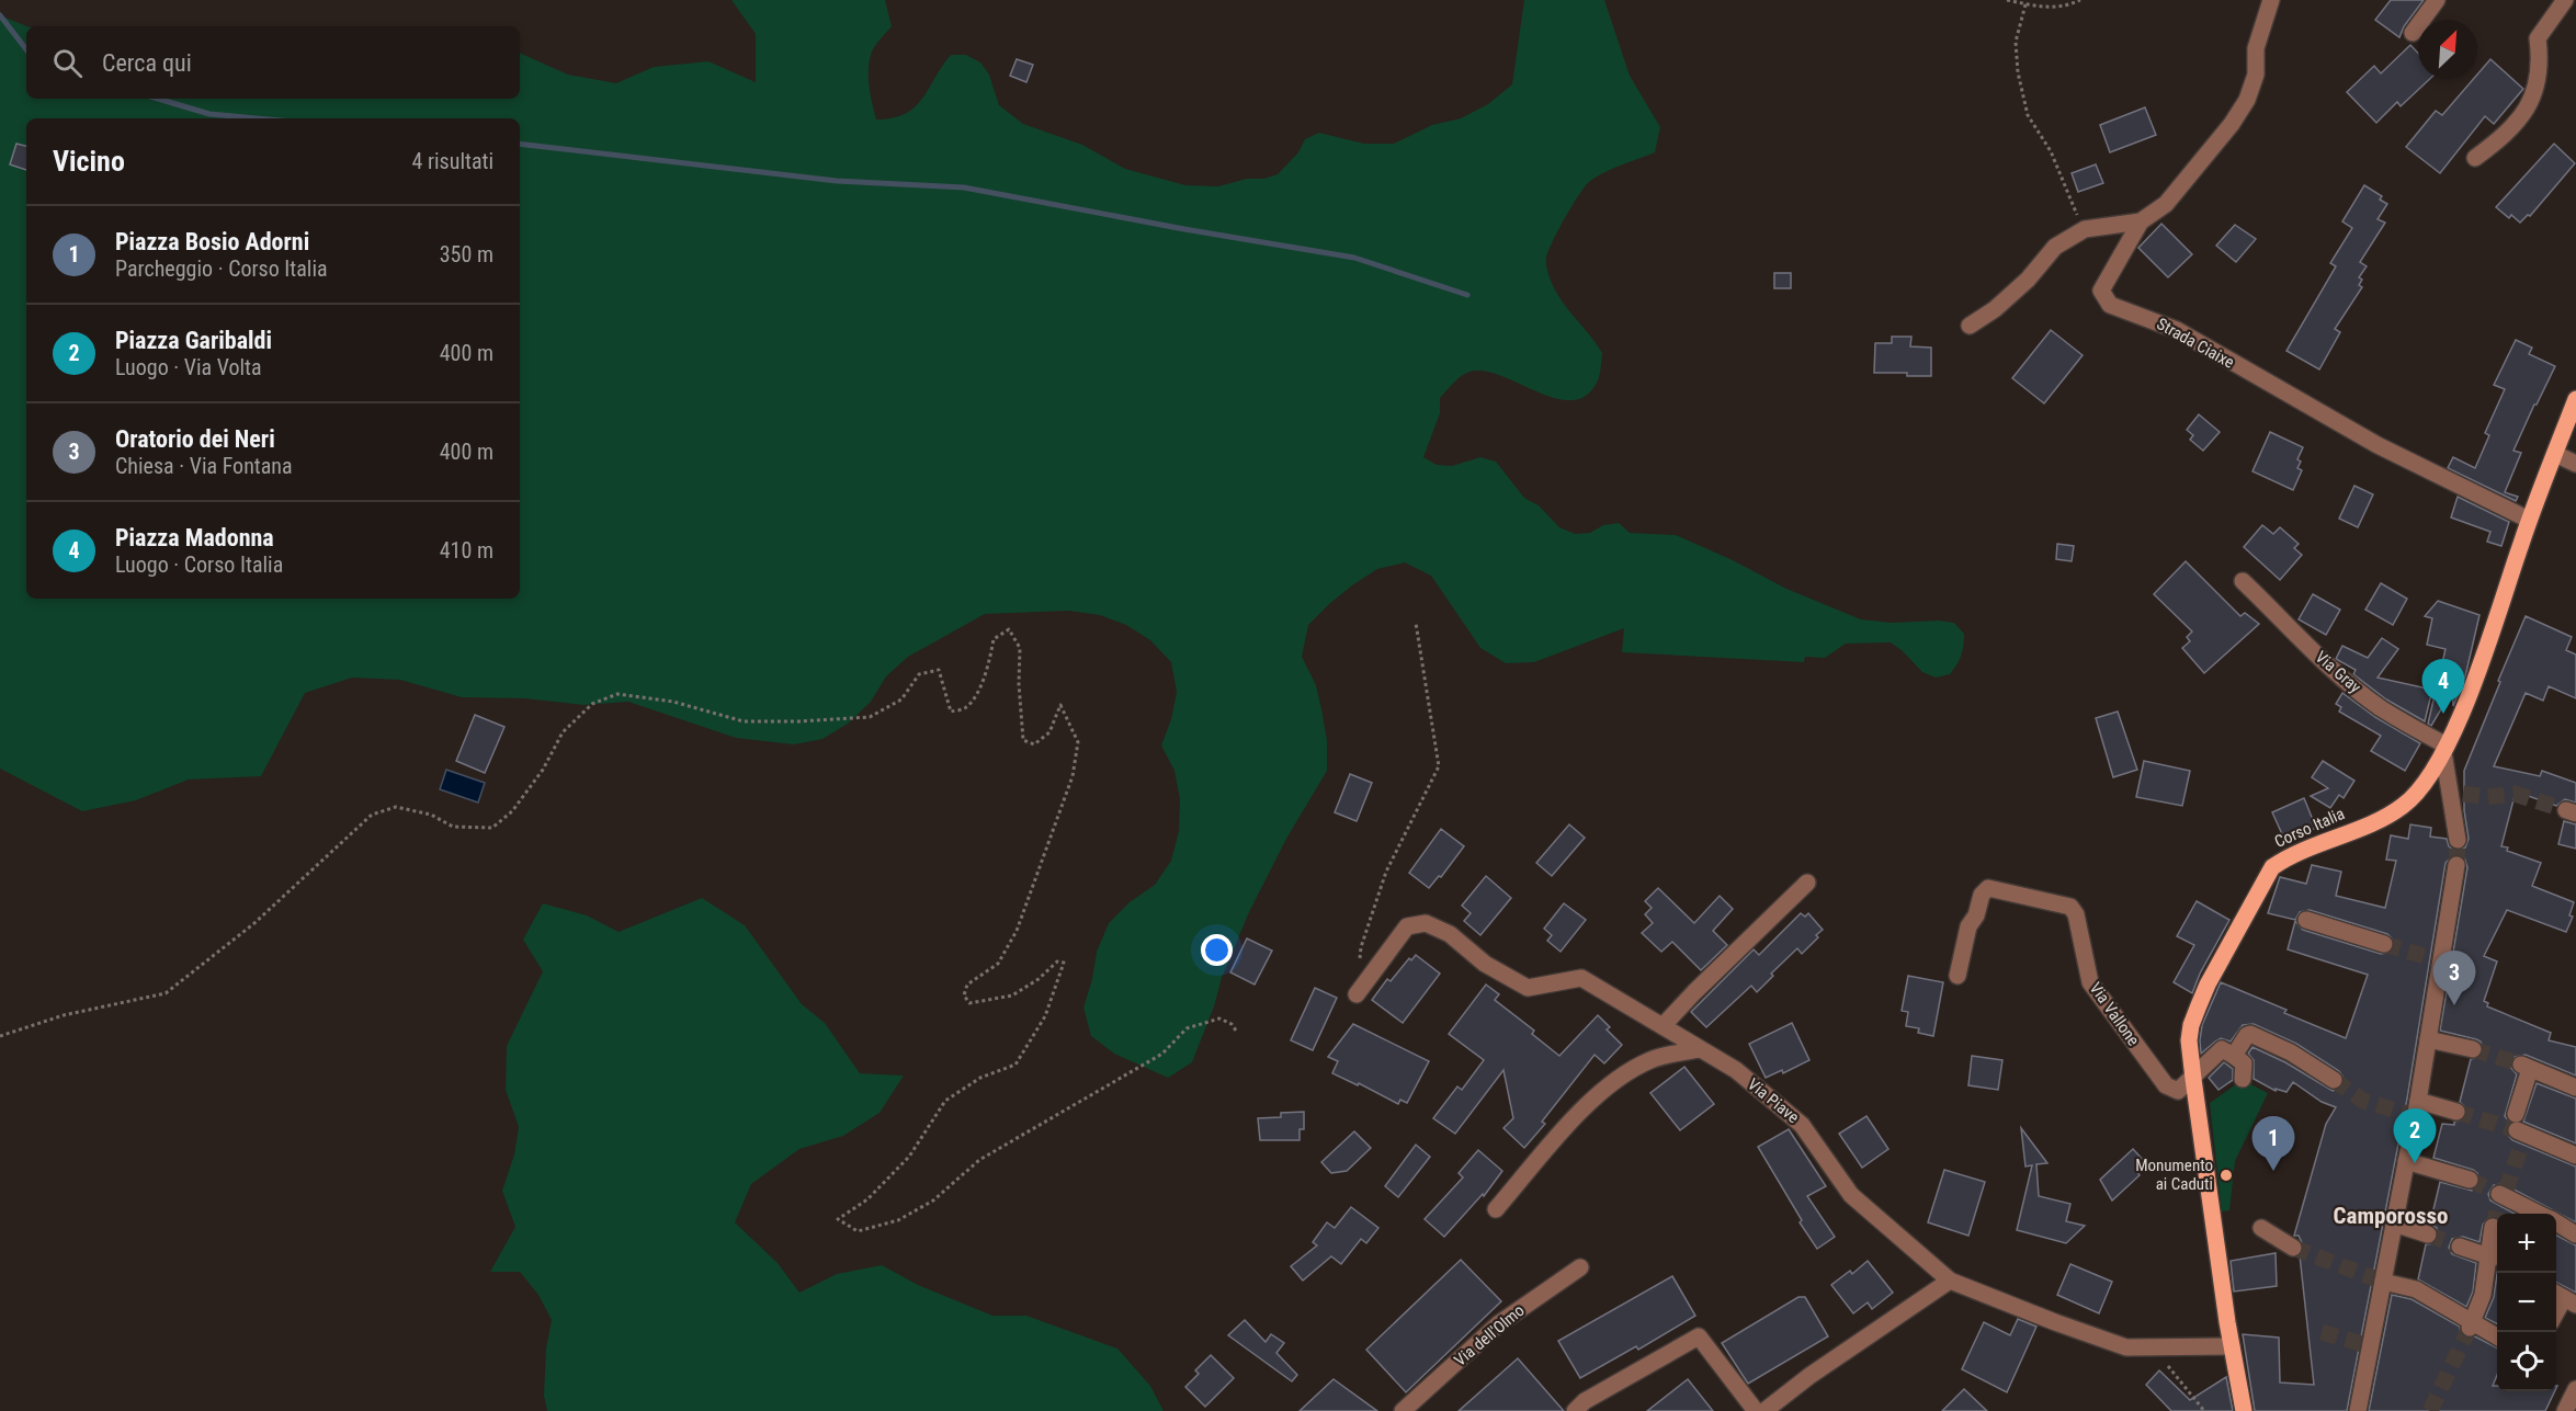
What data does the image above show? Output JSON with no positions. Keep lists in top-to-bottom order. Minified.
{"streets":{"main road":["Corso Italia"],"street":["Strada Ciaixe","Via Gray","Via Vallone","Via Piave","Via dell'Olmo"]},"crossings":[["Strada Ciaixe","Corso Italia"],["Via Gray","Corso Italia"],["Corso Italia","Via Vallone"],["Corso Italia","Via Piave"]],"districts":["Camporosso"],"places":["Monumento ai Caduti"],"north":"top right","page":{"search":"Cerca qui","heading":["Vicino","4 risultati"],"list":[{"mark":"1","name":"Piazza Bosio Adorni","note":"Parcheggio · Corso Italia","value":"350 m"},{"mark":"2","name":"Piazza Garibaldi","note":"Luogo · Via Volta","value":"400 m"},{"mark":"3","name":"Oratorio dei Neri","note":"Chiesa · Via Fontana","value":"400 m"},{"mark":"4","name":"Piazza Madonna","note":"Luogo · Corso Italia","value":"410 m"}],"pins":["4","3","2","1"],"map_buttons":["+","−"]}}
